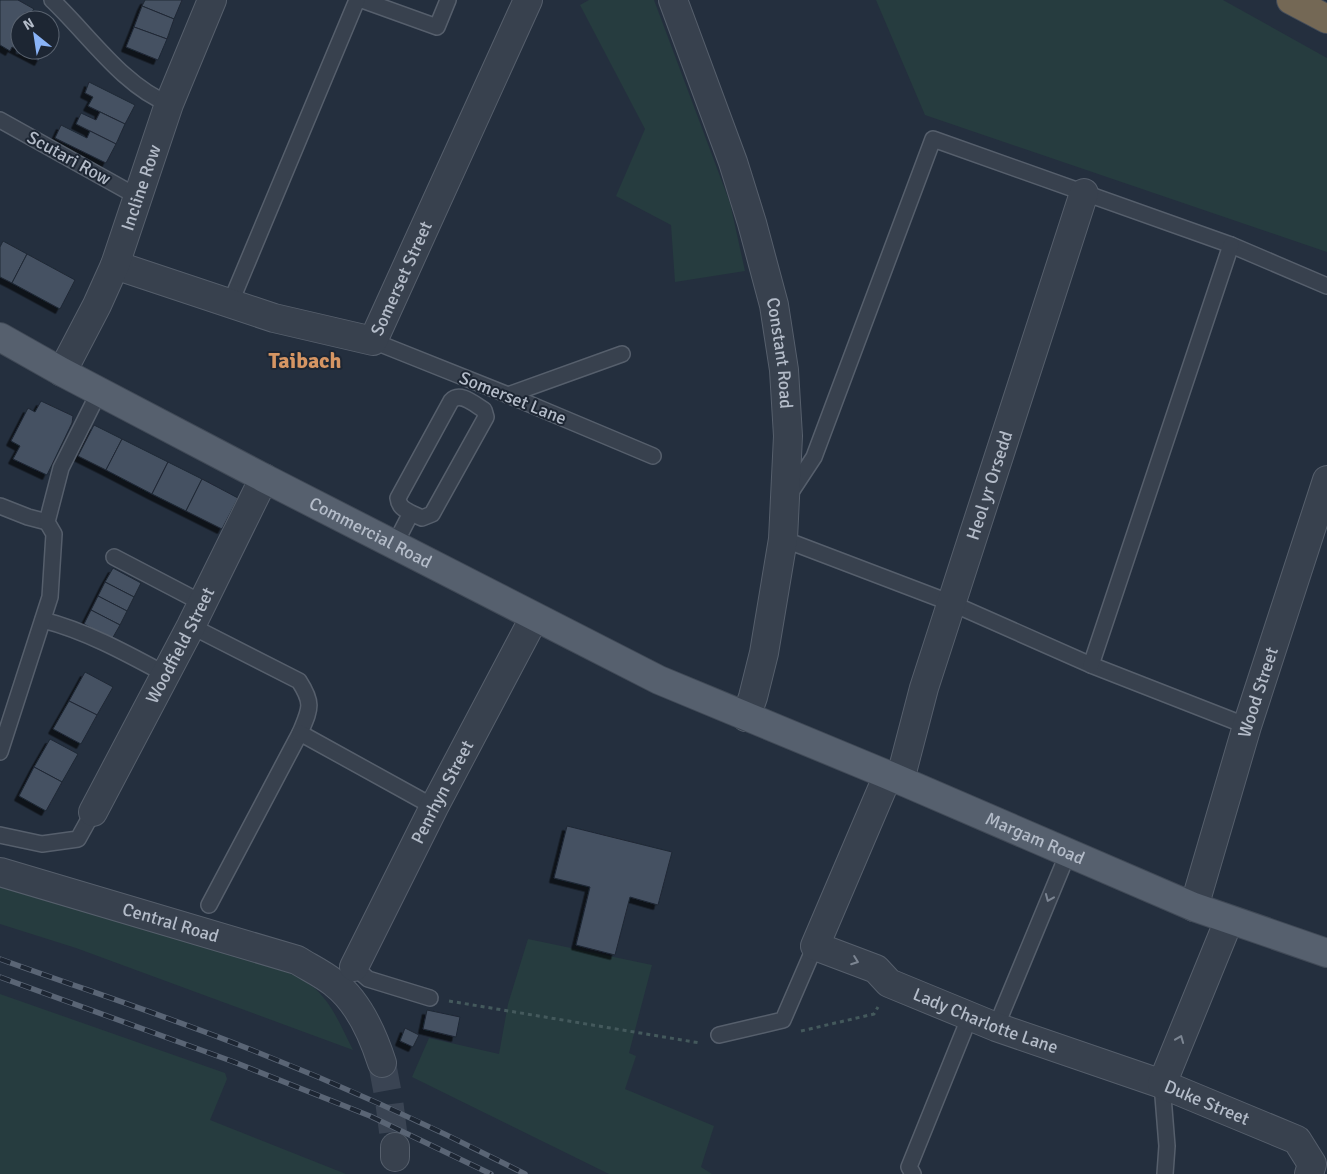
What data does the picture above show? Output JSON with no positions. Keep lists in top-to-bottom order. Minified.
{"streets":{"main road":["Commercial Road","Margam Road"],"street":["Incline Row","Somerset Street","Constant Road","Heol yr Orsedd","Woodfield Street","Wood Street","Penrhyn Street","Central Road","Lady Charlotte Lane","Duke Street"],"lane":["Scutari Row","Somerset Lane"]},"crossings":[["Scutari Row","Incline Row"],["Incline Row","Somerset Street"],["Incline Row","Commercial Road"],["Somerset Street","Somerset Lane"],["Constant Road","Commercial Road"],["Constant Road","Margam Road"],["Heol yr Orsedd","Margam Road"],["Heol yr Orsedd","Lady Charlotte Lane"],["Commercial Road","Woodfield Street"],["Commercial Road","Penrhyn Street"],["Commercial Road","Margam Road"],["Wood Street","Margam Road"],["Penrhyn Street","Central Road"],["Margam Road","Duke Street"],["Lady Charlotte Lane","Duke Street"]],"one_way":["Duke Street"],"districts":["Taibach"],"north":"top left"}
